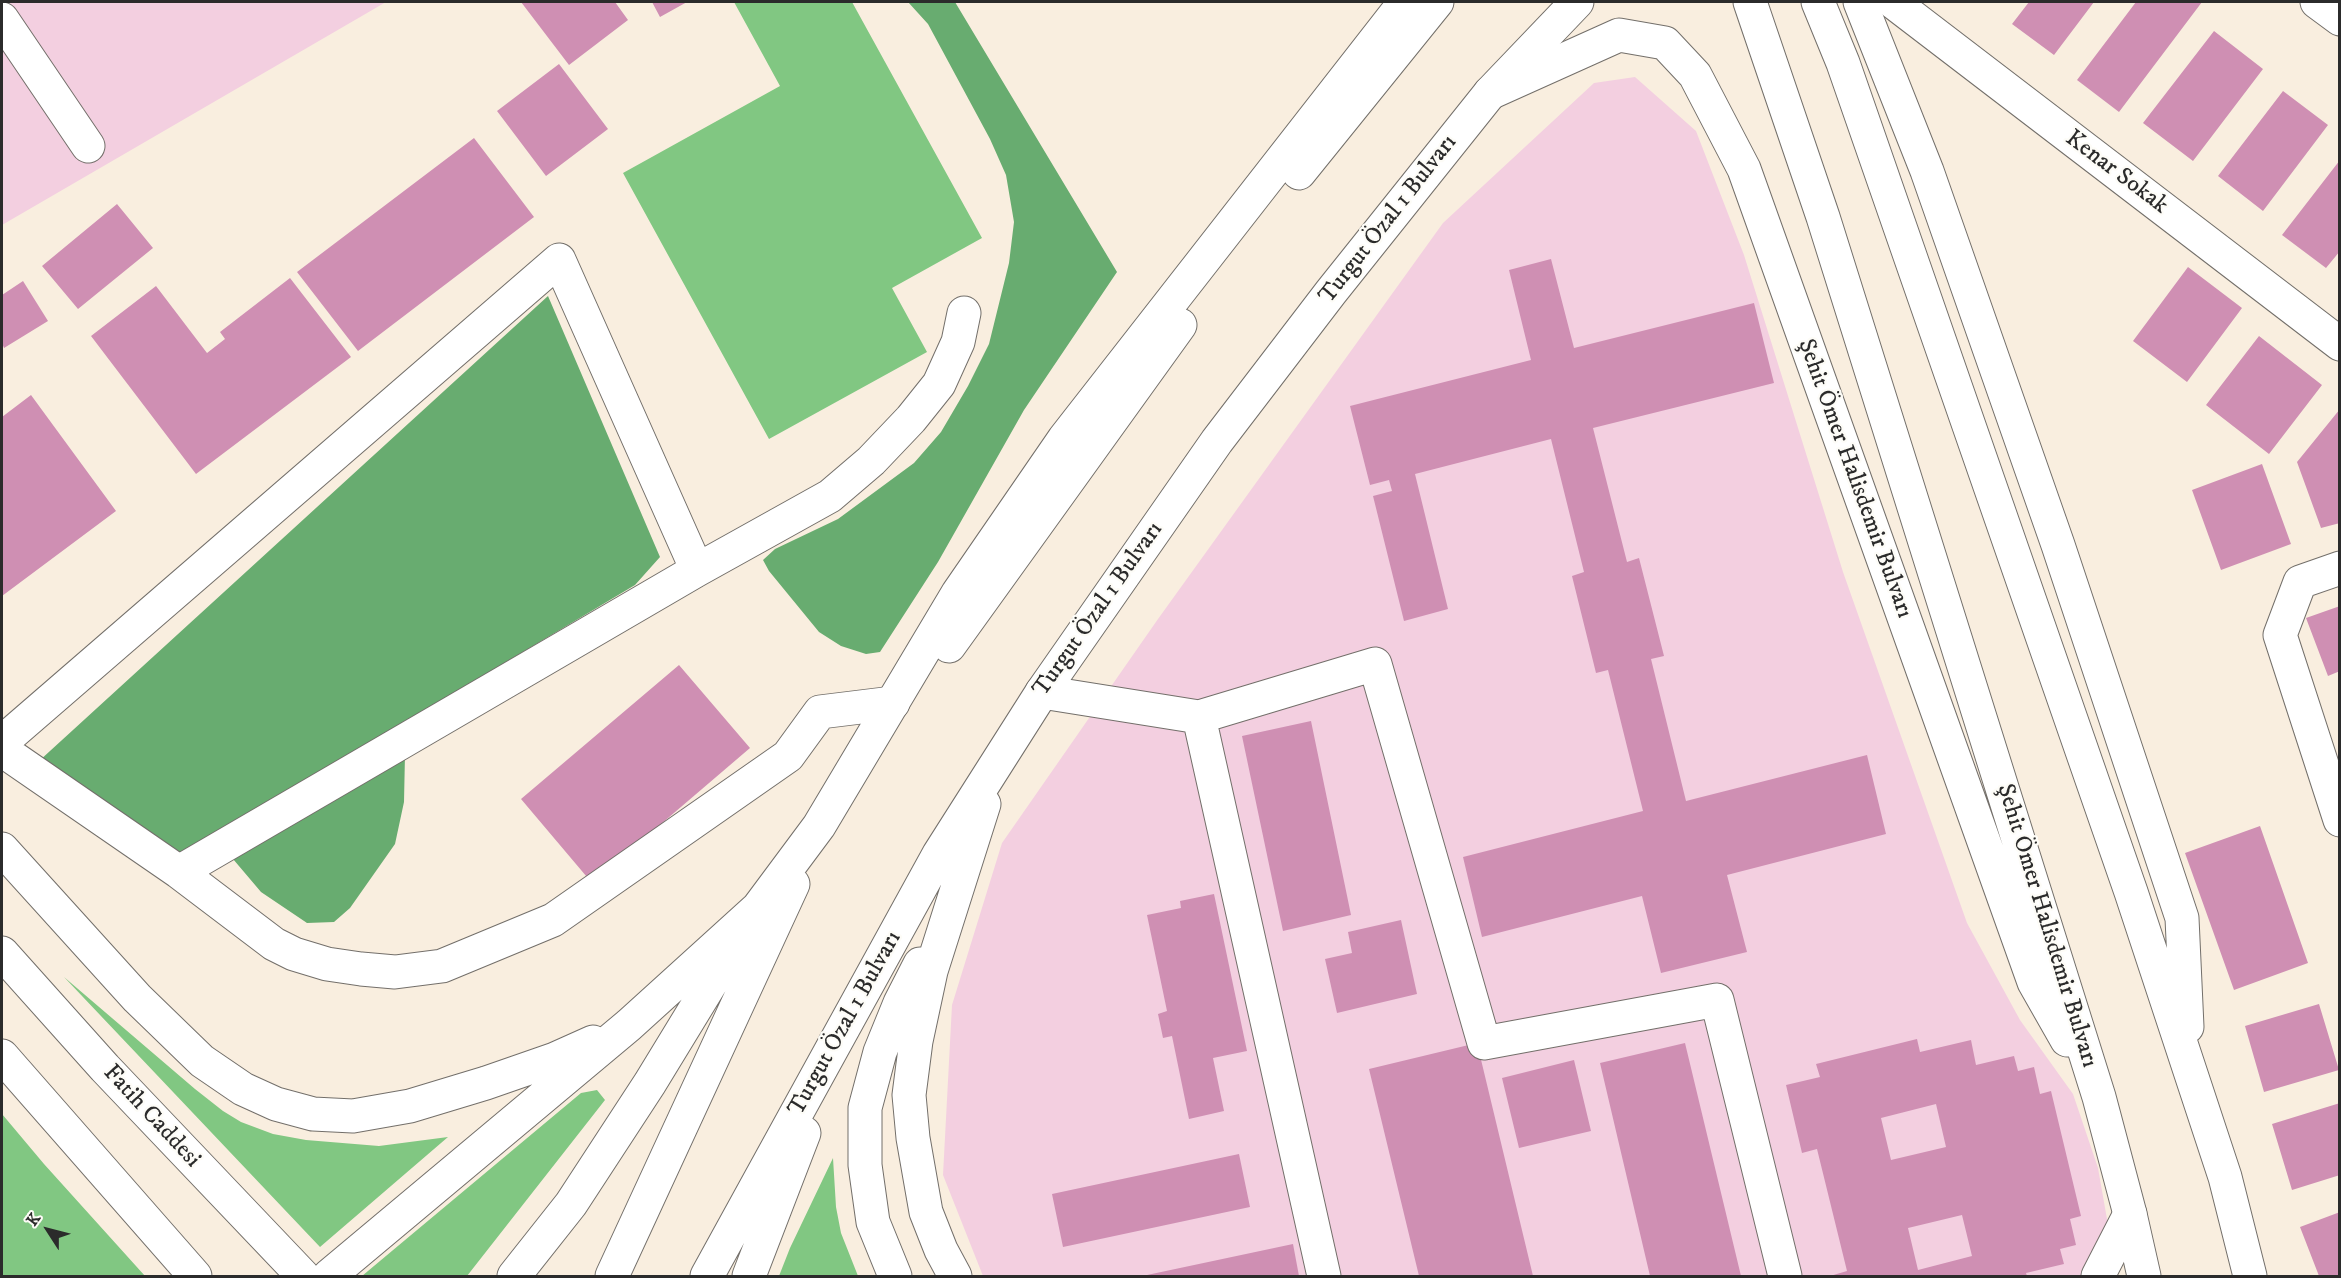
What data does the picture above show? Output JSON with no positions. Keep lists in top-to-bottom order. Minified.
{"streets":{"main road":["Kenar Sokak","Turgut Özal 1 Bulvarı","Şehit Ömer Halisdemir Bulvarı","Fatih Caddesi"]},"crossings":[["Turgut Özal 1 Bulvarı","Şehit Ömer Halisdemir Bulvarı"]],"north":"top left"}
